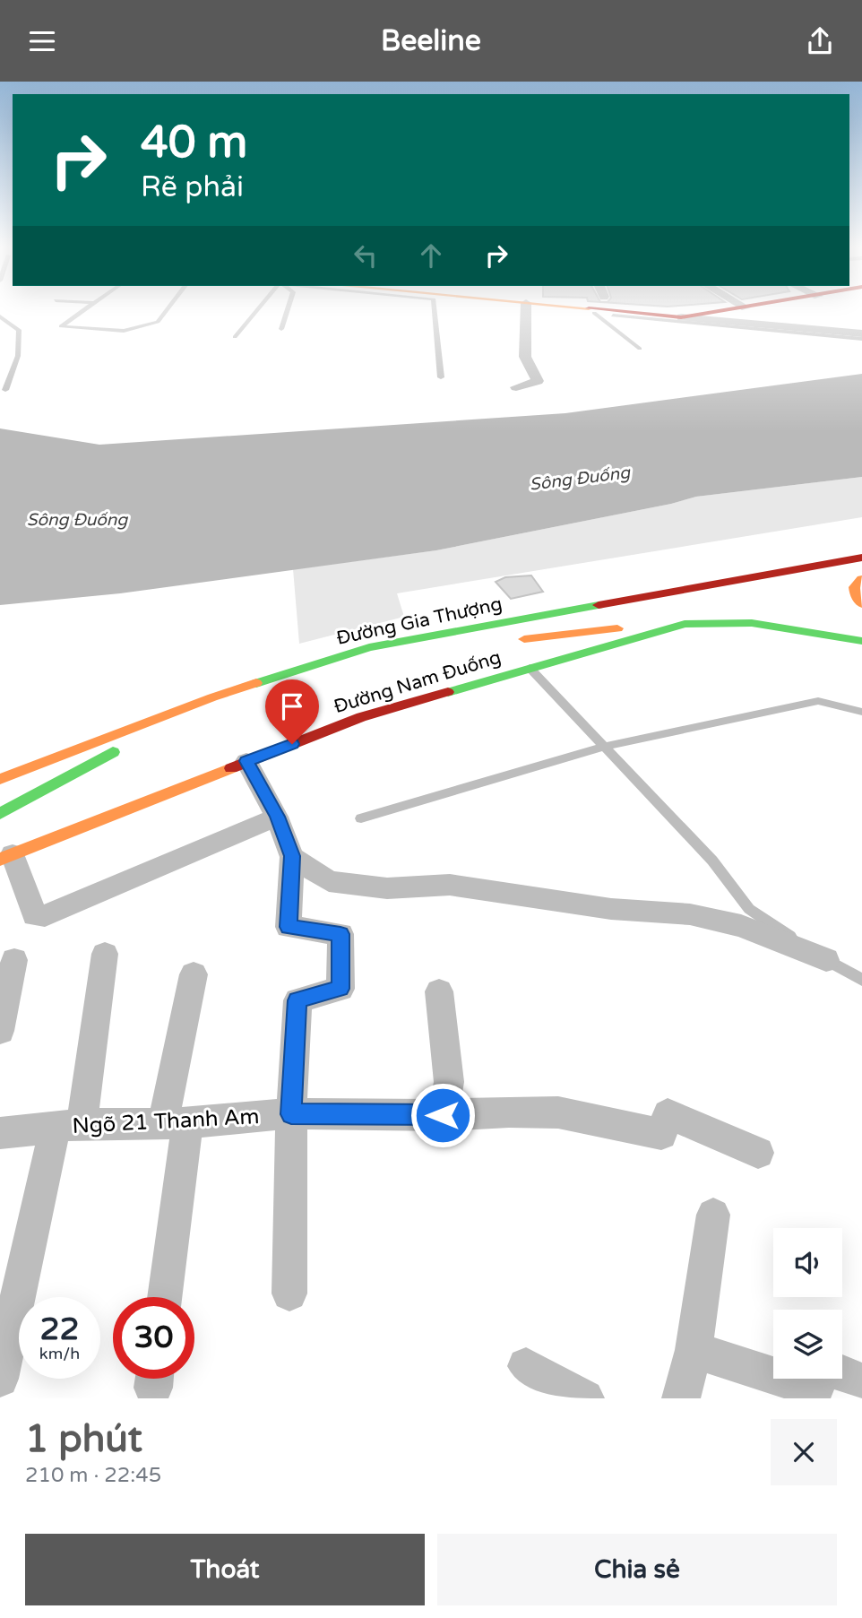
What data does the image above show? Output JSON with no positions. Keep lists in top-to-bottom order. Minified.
{"streets":{"main road":["Đường Gia Thượng","Đường Nam Đuống"],"street":["Ngõ 21 Thanh Am"]},"water":["Sông Đuống"],"page":{"header":"Beeline","turn":["40 m","Rẽ phải"],"speed":"22 km/h","limit":"30","heading":["1 phút","210 m · 22:45"],"buttons":["Thoát","Chia sẻ"]}}
